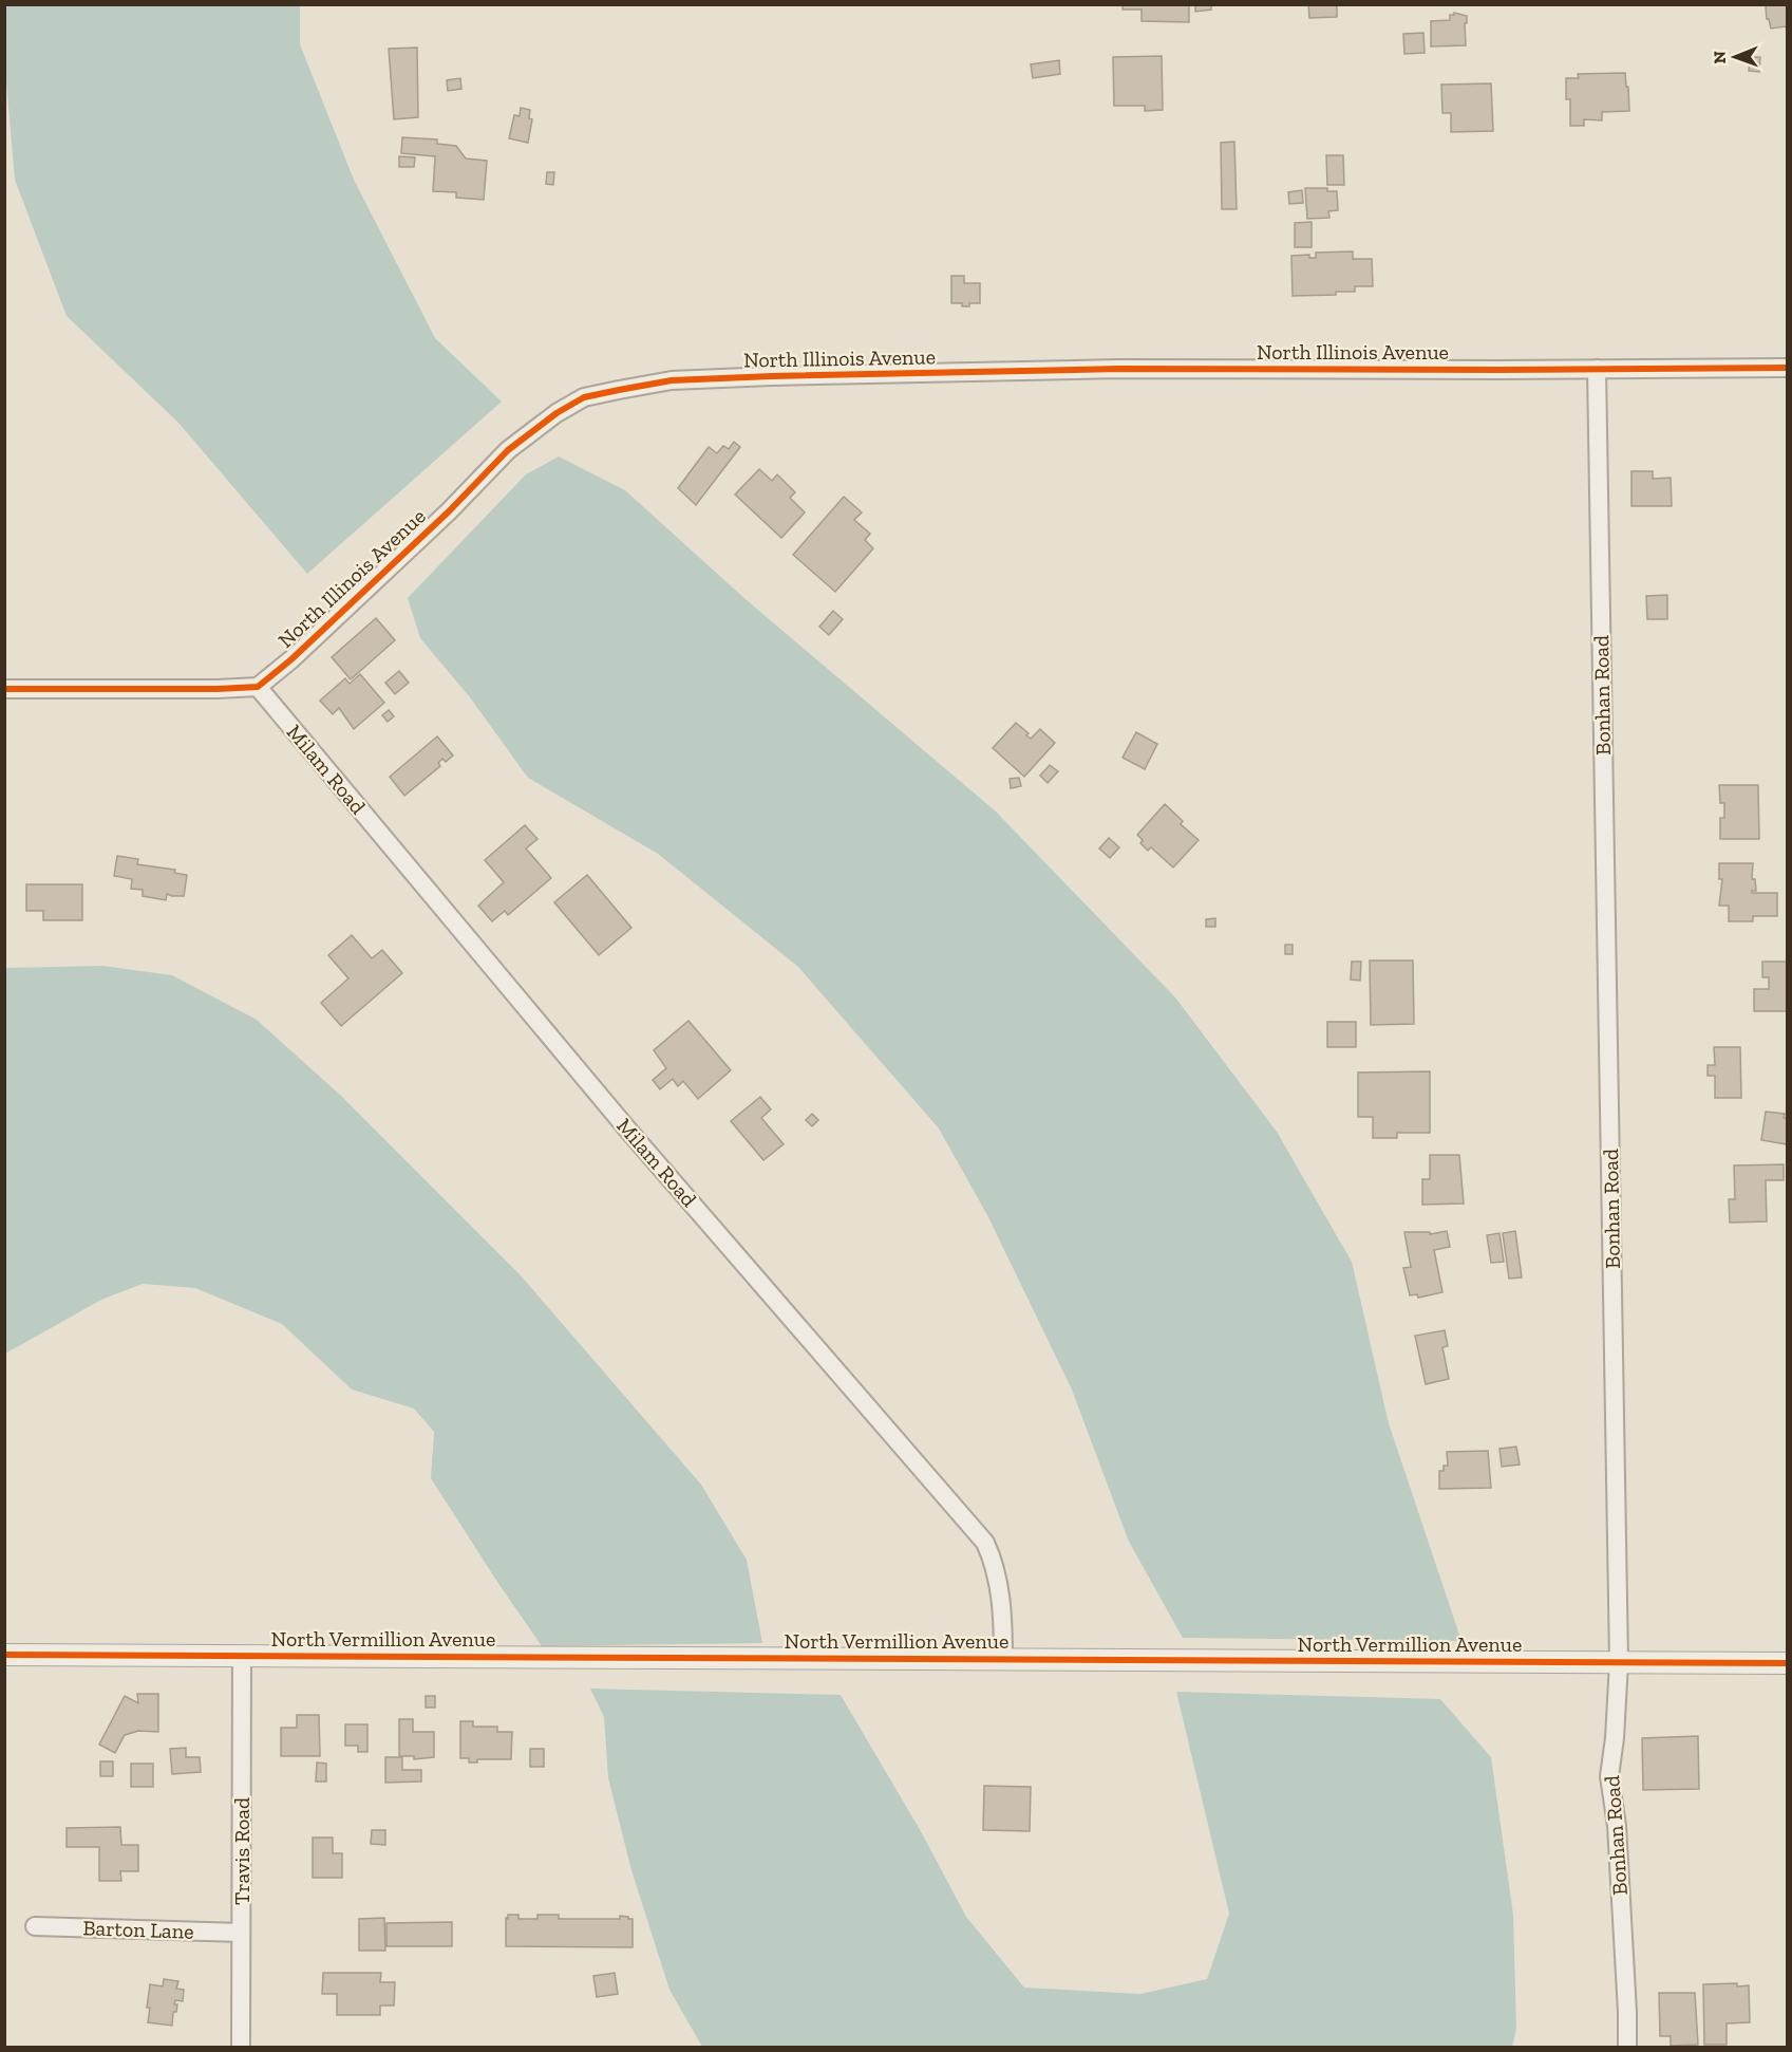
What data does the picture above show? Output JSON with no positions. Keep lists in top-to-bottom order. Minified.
{"streets":{"street":["North Illinois Avenue","Bonhan Road","Milam Road","North Vermillion Avenue","Travis Road","Barton Lane"]},"crossings":[["North Illinois Avenue","Bonhan Road"],["North Illinois Avenue","Milam Road"],["Bonhan Road","North Vermillion Avenue"],["Milam Road","North Vermillion Avenue"],["North Vermillion Avenue","Travis Road"],["Travis Road","Barton Lane"]],"north":"left"}
